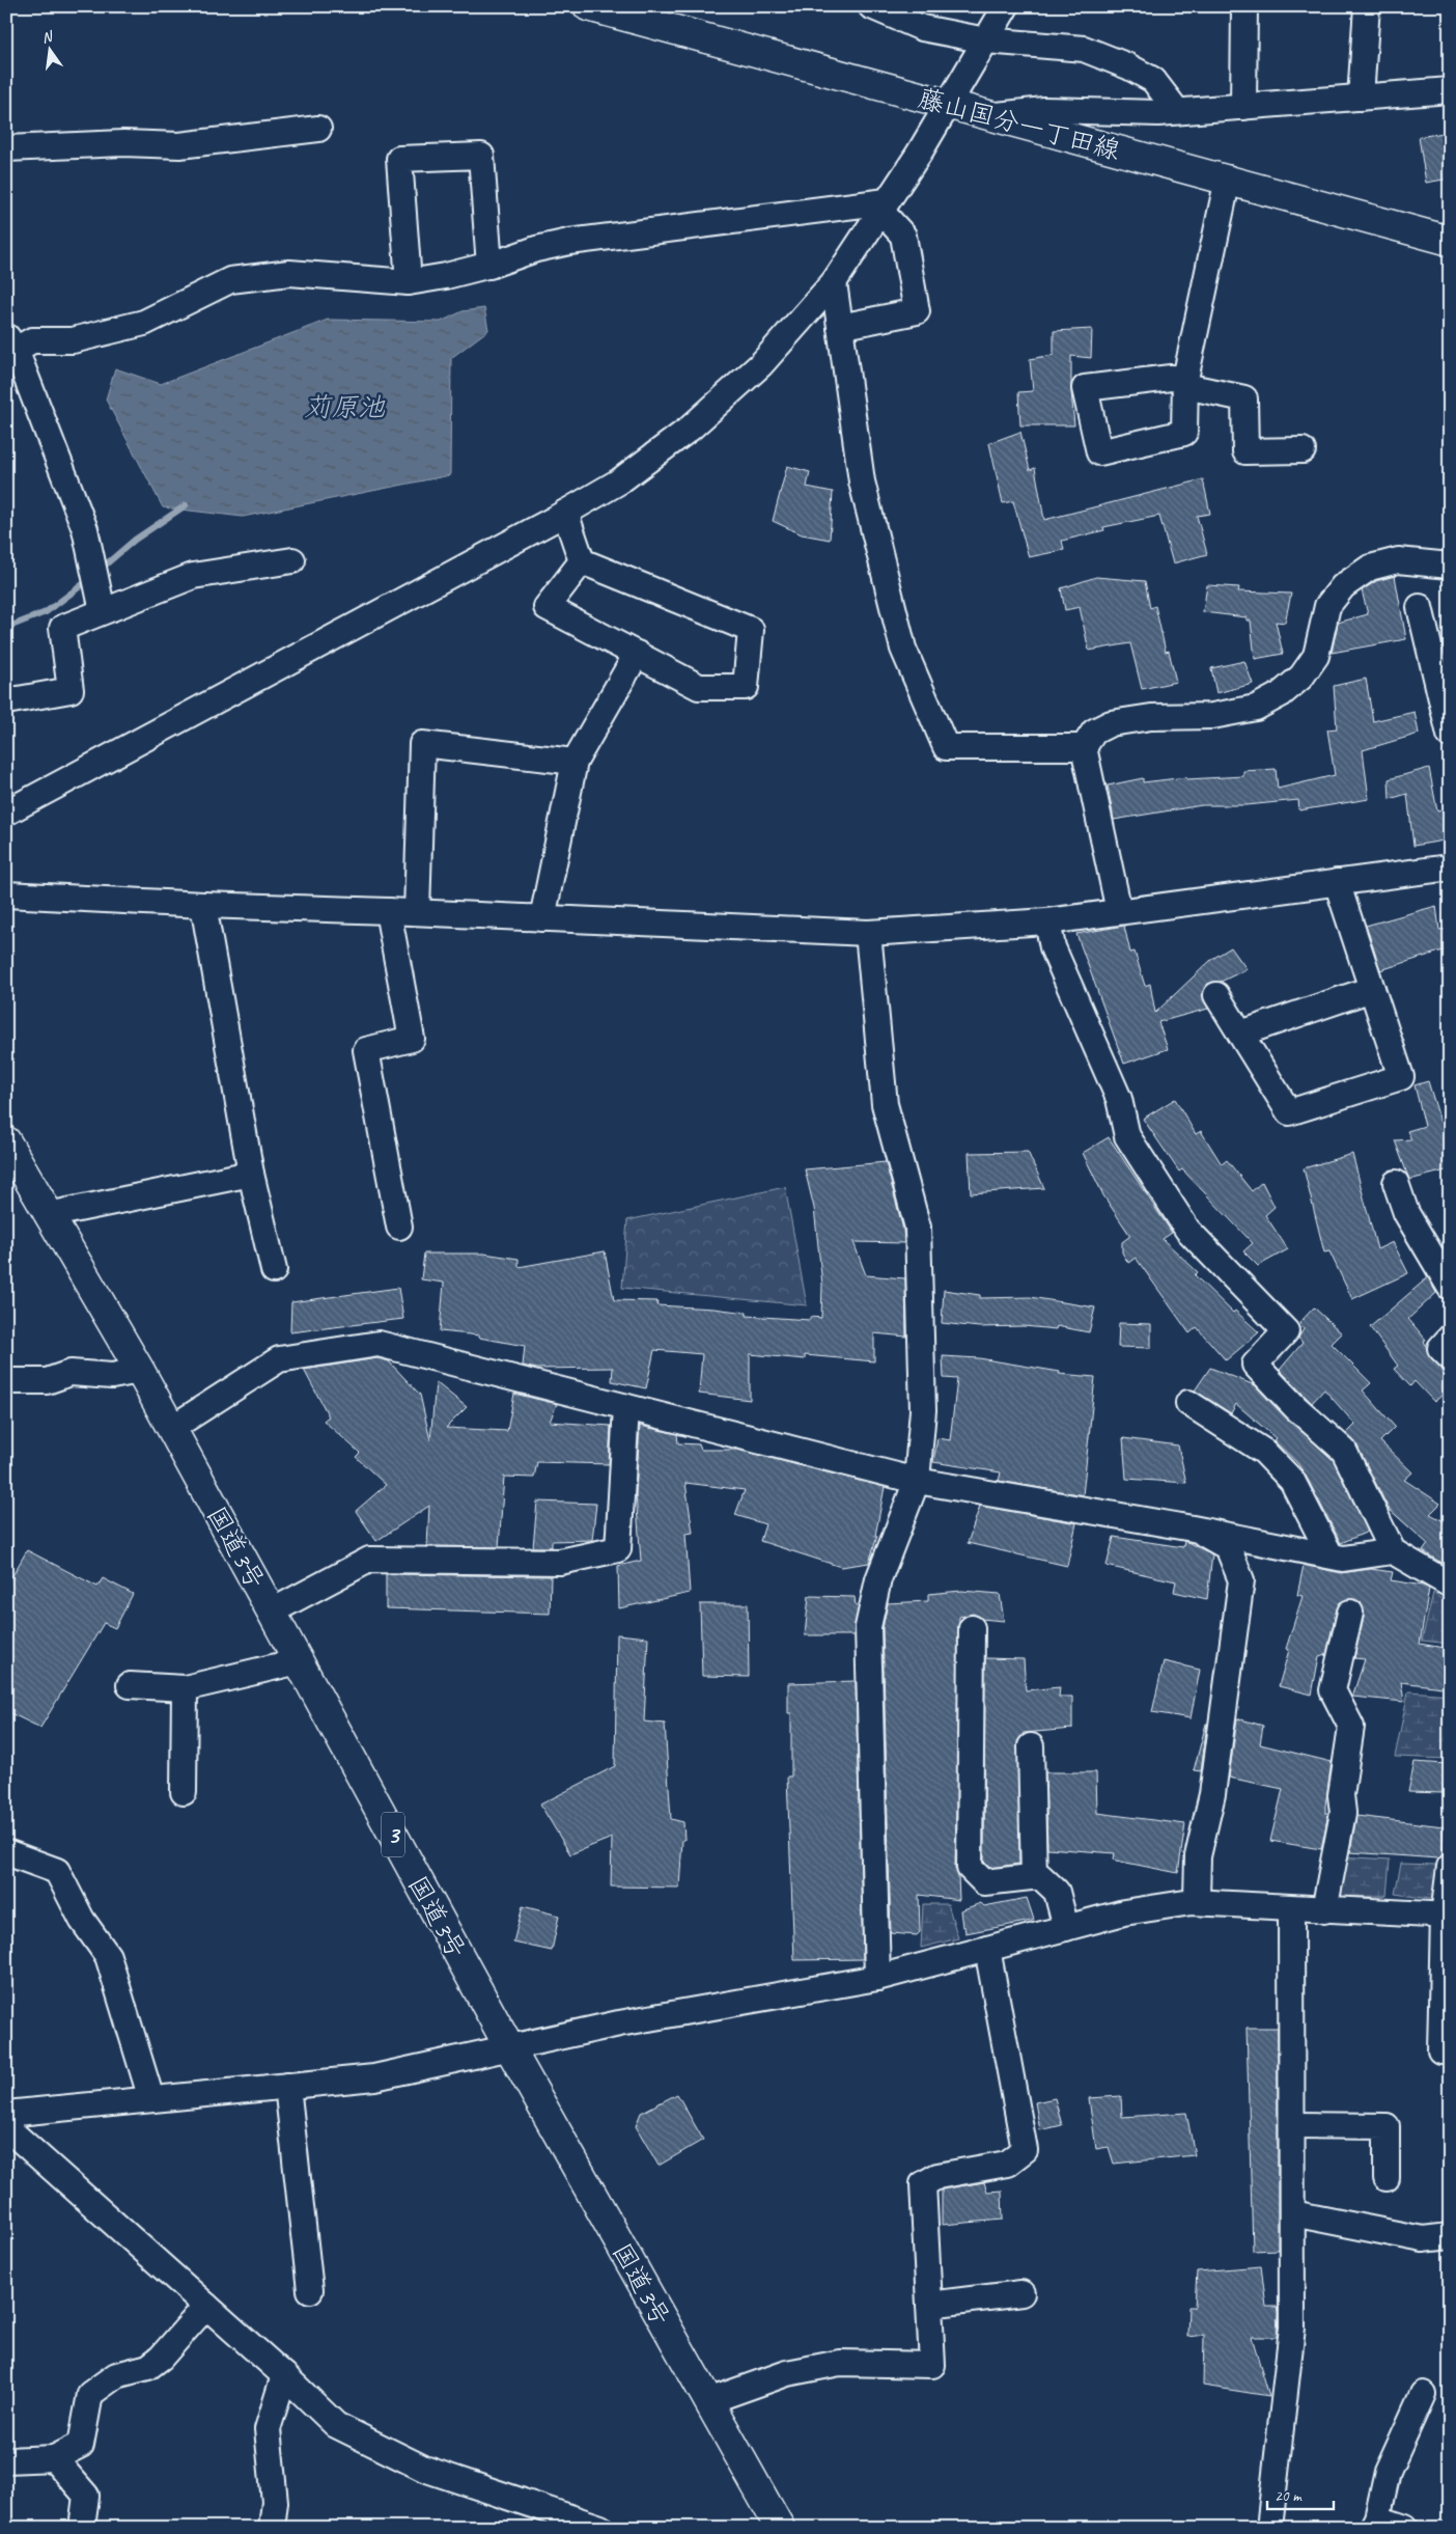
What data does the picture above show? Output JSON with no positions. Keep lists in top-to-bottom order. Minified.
{"streets":{"main road":["藤山国分一丁田線","国道3号","3"]},"water":["苅原池"],"scale_bar":"20 m","north":"top"}
